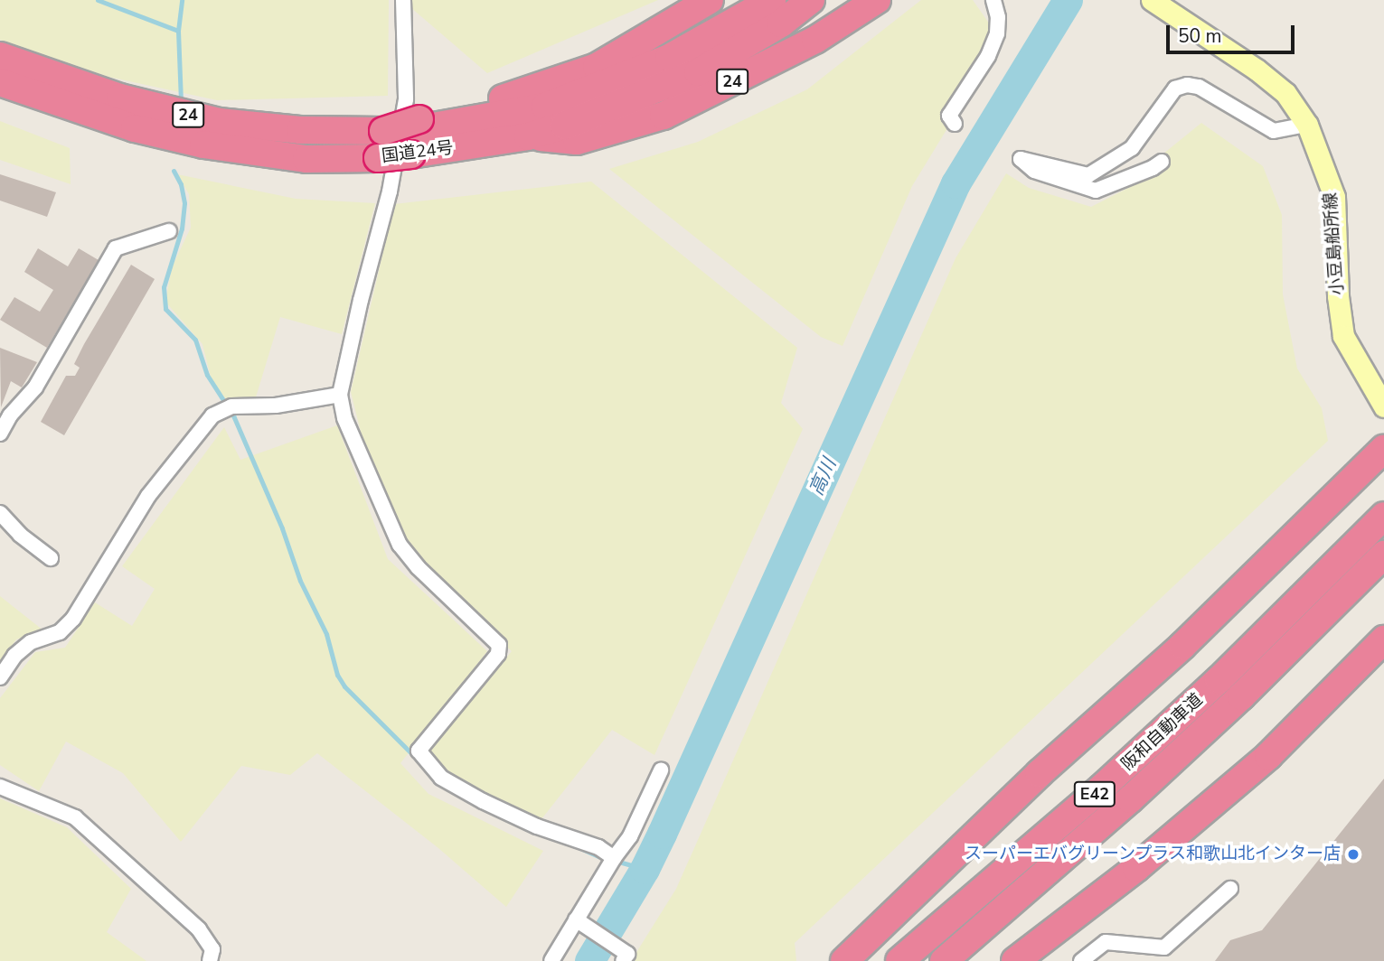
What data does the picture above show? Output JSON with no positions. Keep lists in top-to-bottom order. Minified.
{"streets":{"highway":["24","国道24号","阪和自動車道","E42"],"main road":["小豆島船所線"]},"crossings":[["24","国道24号"]],"water":["高川"],"places":["スーパーエバグリーンプラス和歌山北インター店"],"scale_bar":"50 m"}
